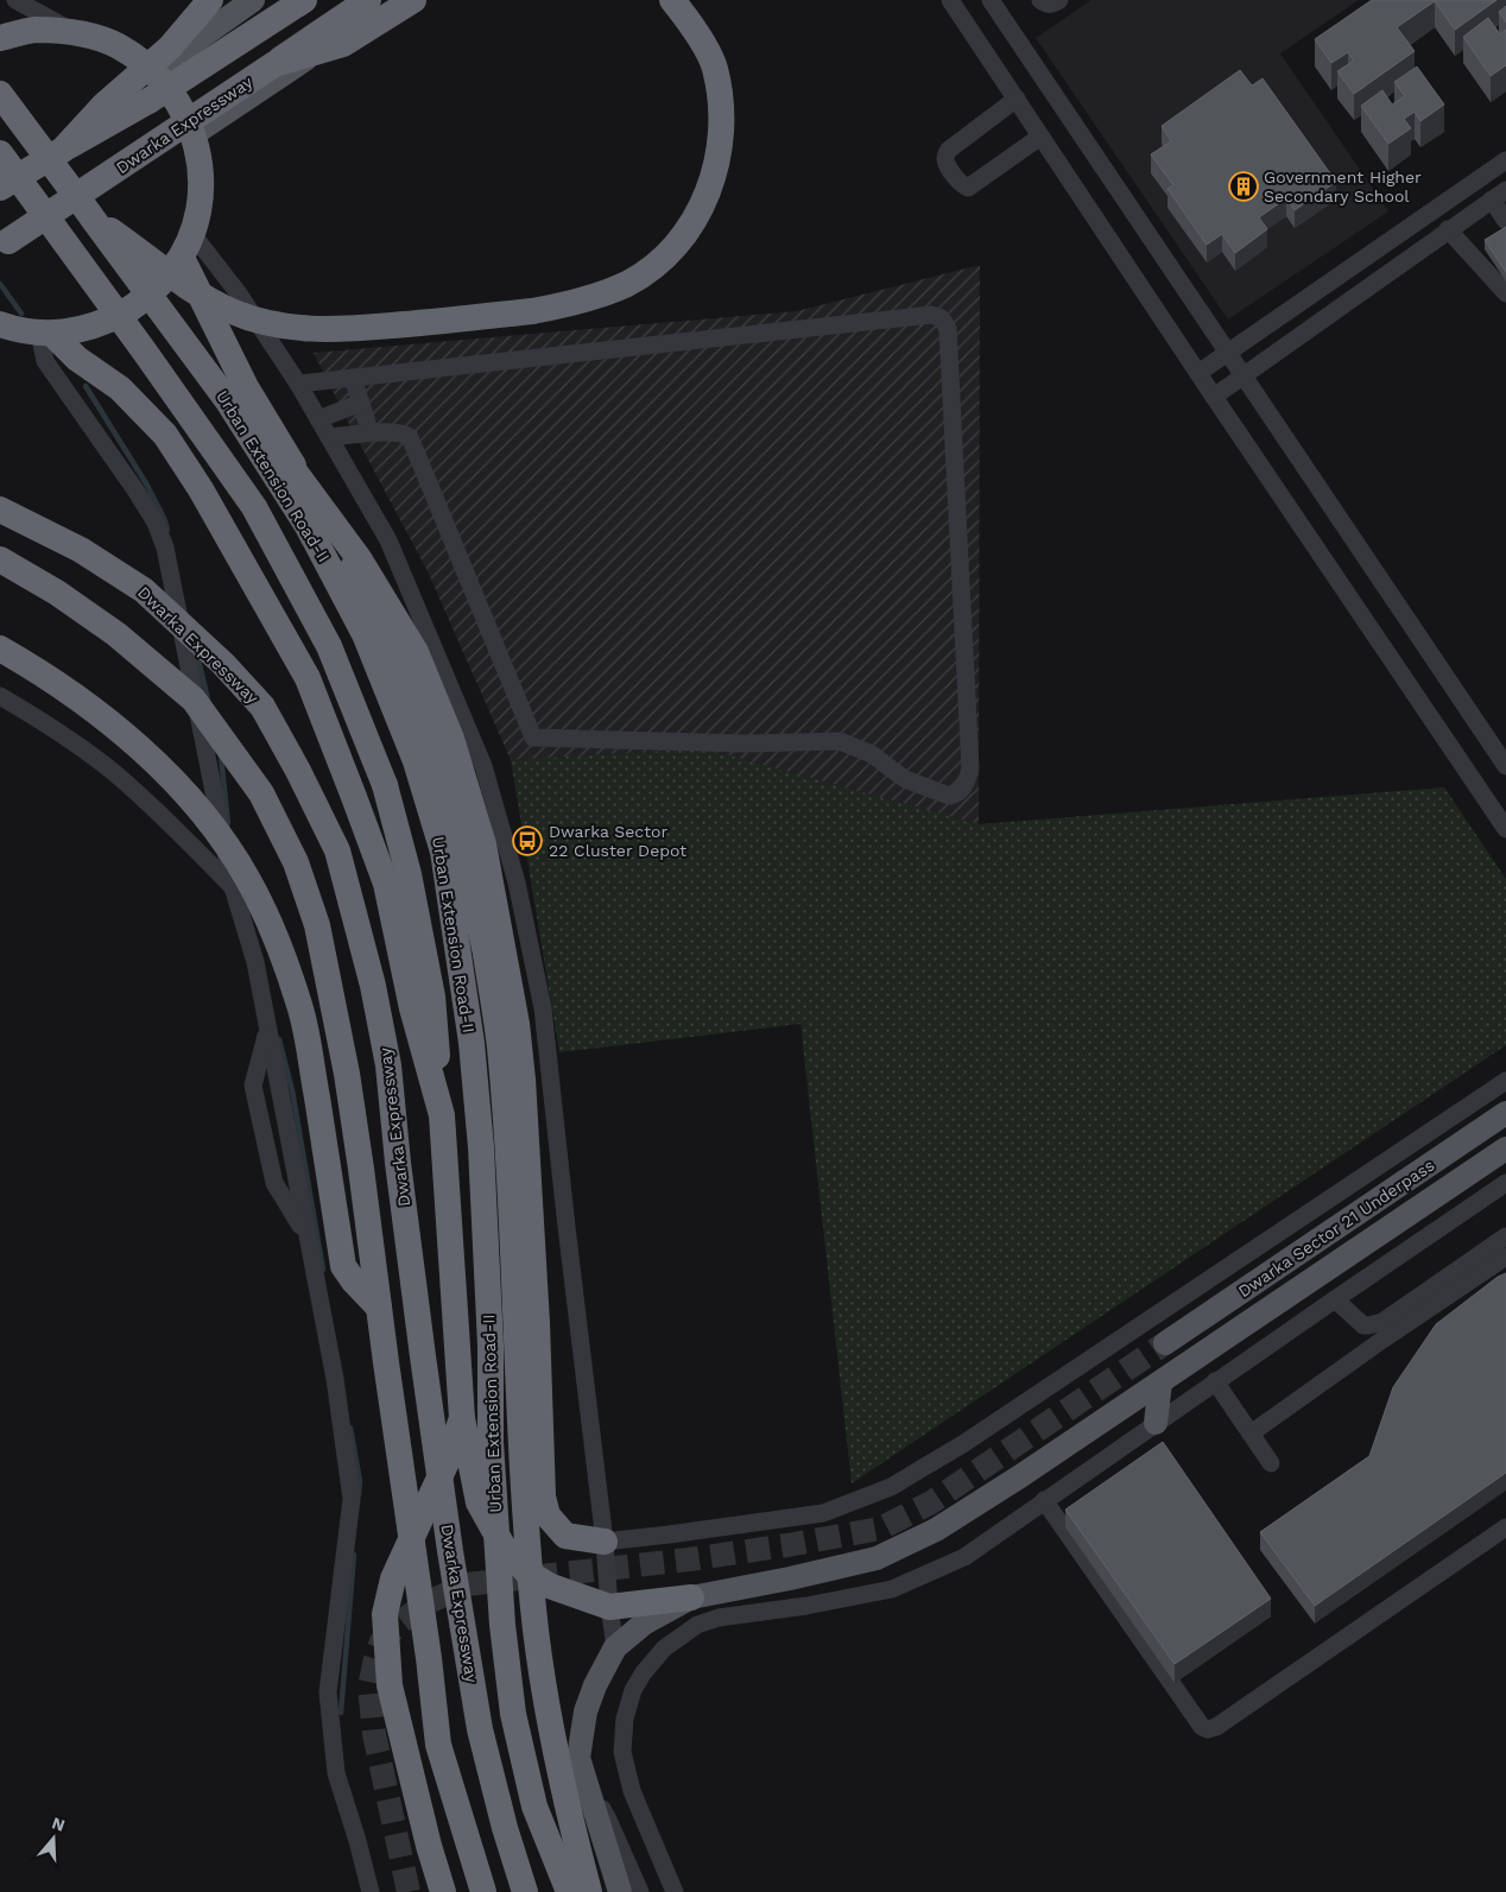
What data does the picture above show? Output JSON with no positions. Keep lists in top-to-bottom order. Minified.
{"streets":{"highway":["Dwarka Expressway","Urban Extension Road-II"],"main road":["Dwarka Sector 21 Underpass"]},"places":{"building":["Government Higher Secondary School"],"bus stop":["Dwarka Sector 22 Cluster Depot"]},"north":"top"}
